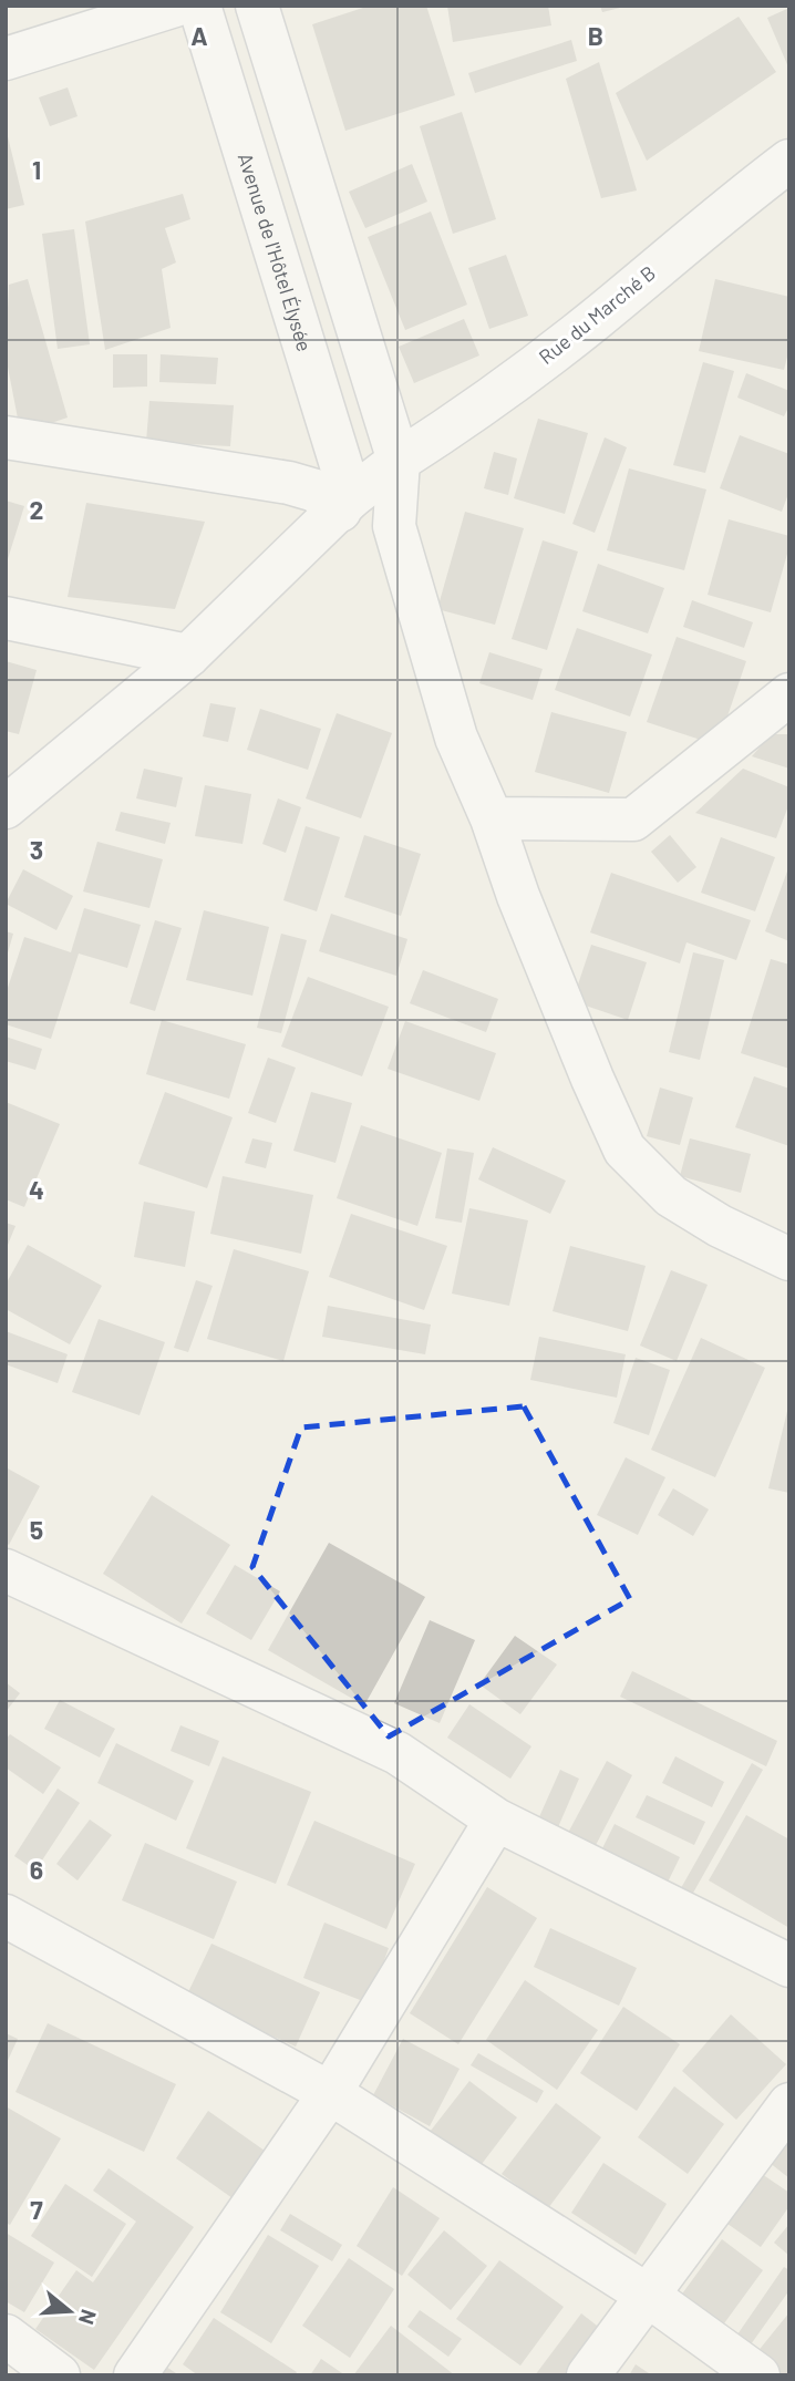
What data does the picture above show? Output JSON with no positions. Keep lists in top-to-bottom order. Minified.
{"streets":{"street":["Avenue de l'Hôtel Élysée","Rue du Marché B"]},"crossings":[["Avenue de l'Hôtel Élysée","Rue du Marché B"]],"north":"right","grid":{"columns":["A","B"],"rows":["1","2","3","4","5","6","7"]}}
